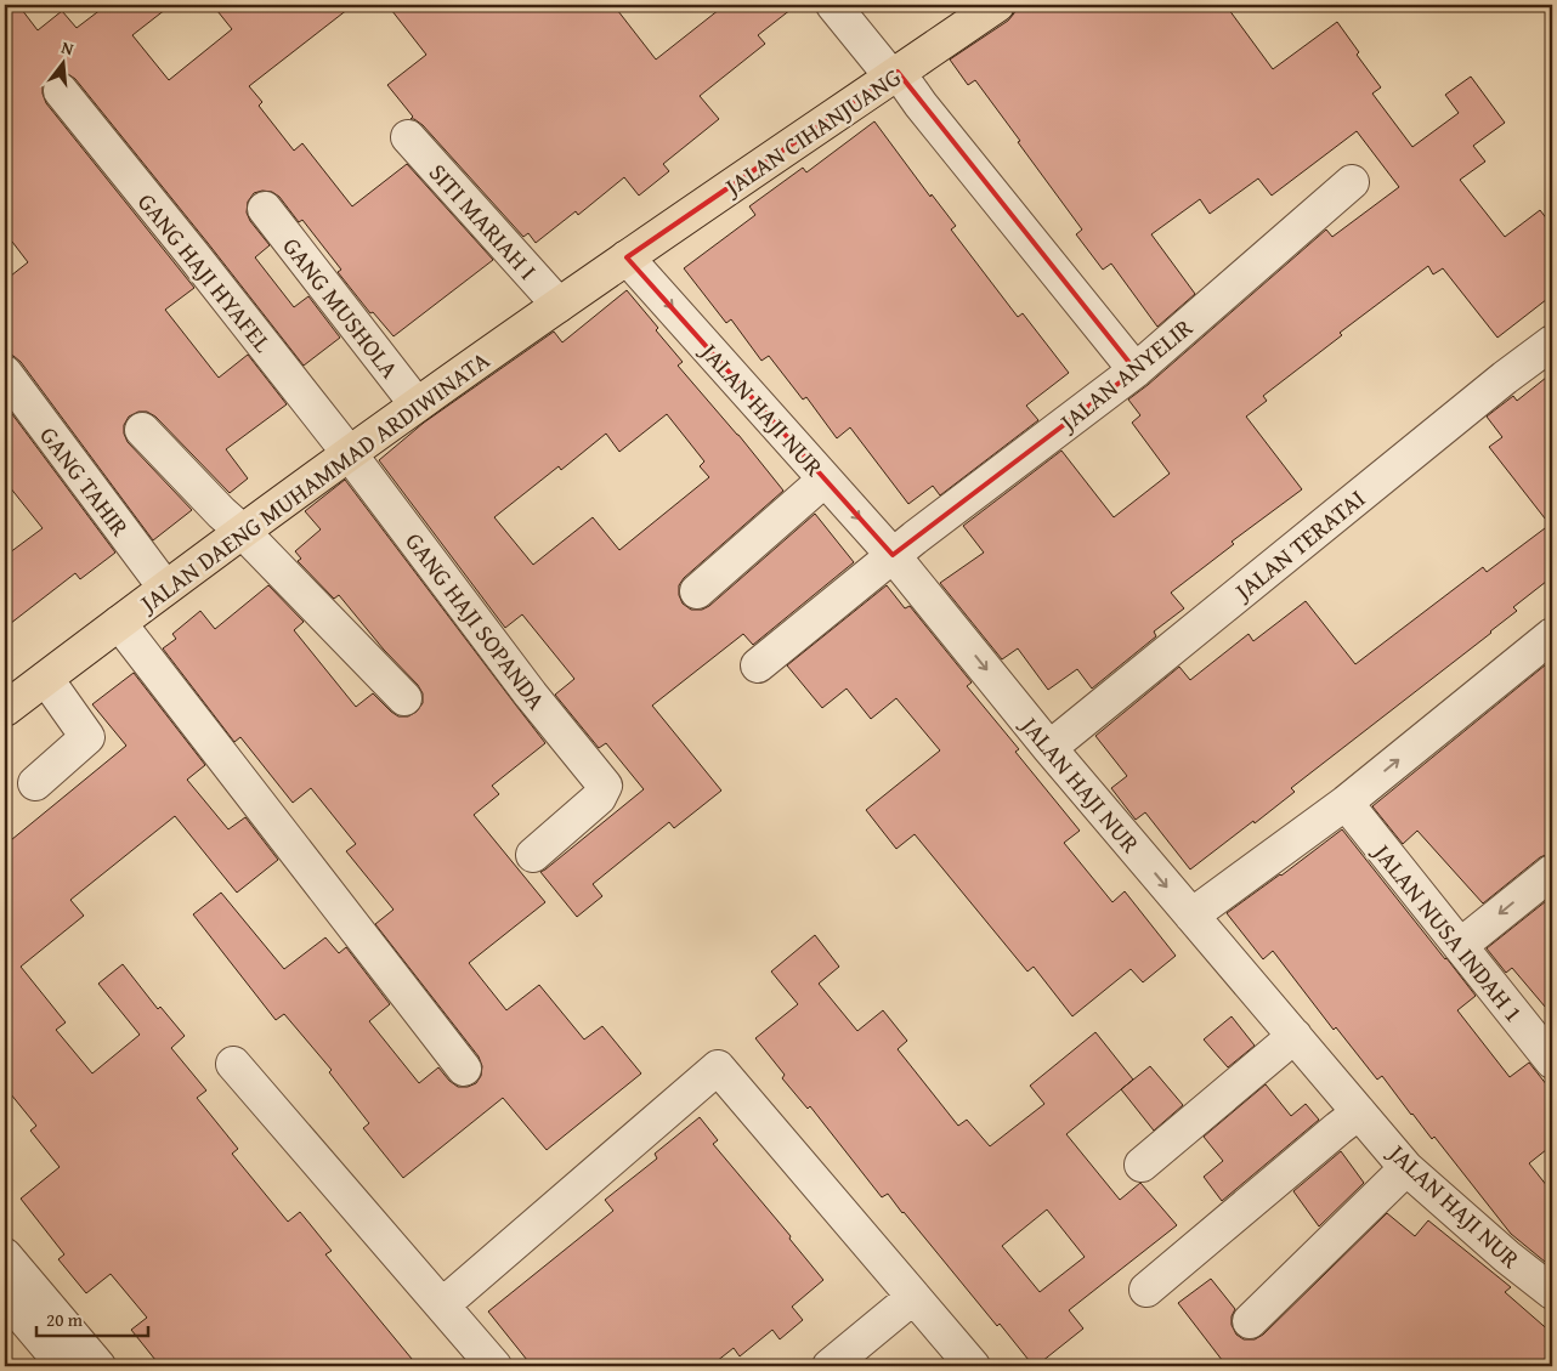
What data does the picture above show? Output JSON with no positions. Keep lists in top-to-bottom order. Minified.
{"streets":{"main road":["JALAN CIHANJUANG","JALAN DAENG MUHAMMAD ARDIWINATA"],"street":["SITI MARIAH I","GANG HAJI HYAFEL","GANG MUSHOLA","JALAN ANYELIR","JALAN HAJI NUR","GANG TAHIR","JALAN TERATAI","GANG HAJI SOPANDA","JALAN NUSA INDAH 1"]},"crossings":[["JALAN CIHANJUANG","JALAN HAJI NUR"],["JALAN CIHANJUANG","JALAN DAENG MUHAMMAD ARDIWINATA"],["SITI MARIAH I","JALAN DAENG MUHAMMAD ARDIWINATA"],["GANG HAJI HYAFEL","JALAN DAENG MUHAMMAD ARDIWINATA"],["GANG HAJI HYAFEL","GANG HAJI SOPANDA"],["GANG MUSHOLA","JALAN DAENG MUHAMMAD ARDIWINATA"],["JALAN ANYELIR","JALAN HAJI NUR"],["JALAN HAJI NUR","JALAN DAENG MUHAMMAD ARDIWINATA"],["JALAN HAJI NUR","JALAN TERATAI"],["GANG TAHIR","JALAN DAENG MUHAMMAD ARDIWINATA"],["JALAN DAENG MUHAMMAD ARDIWINATA","GANG HAJI SOPANDA"]],"one_way":["JALAN HAJI NUR"],"scale_bar":"20 m","north":"top"}
